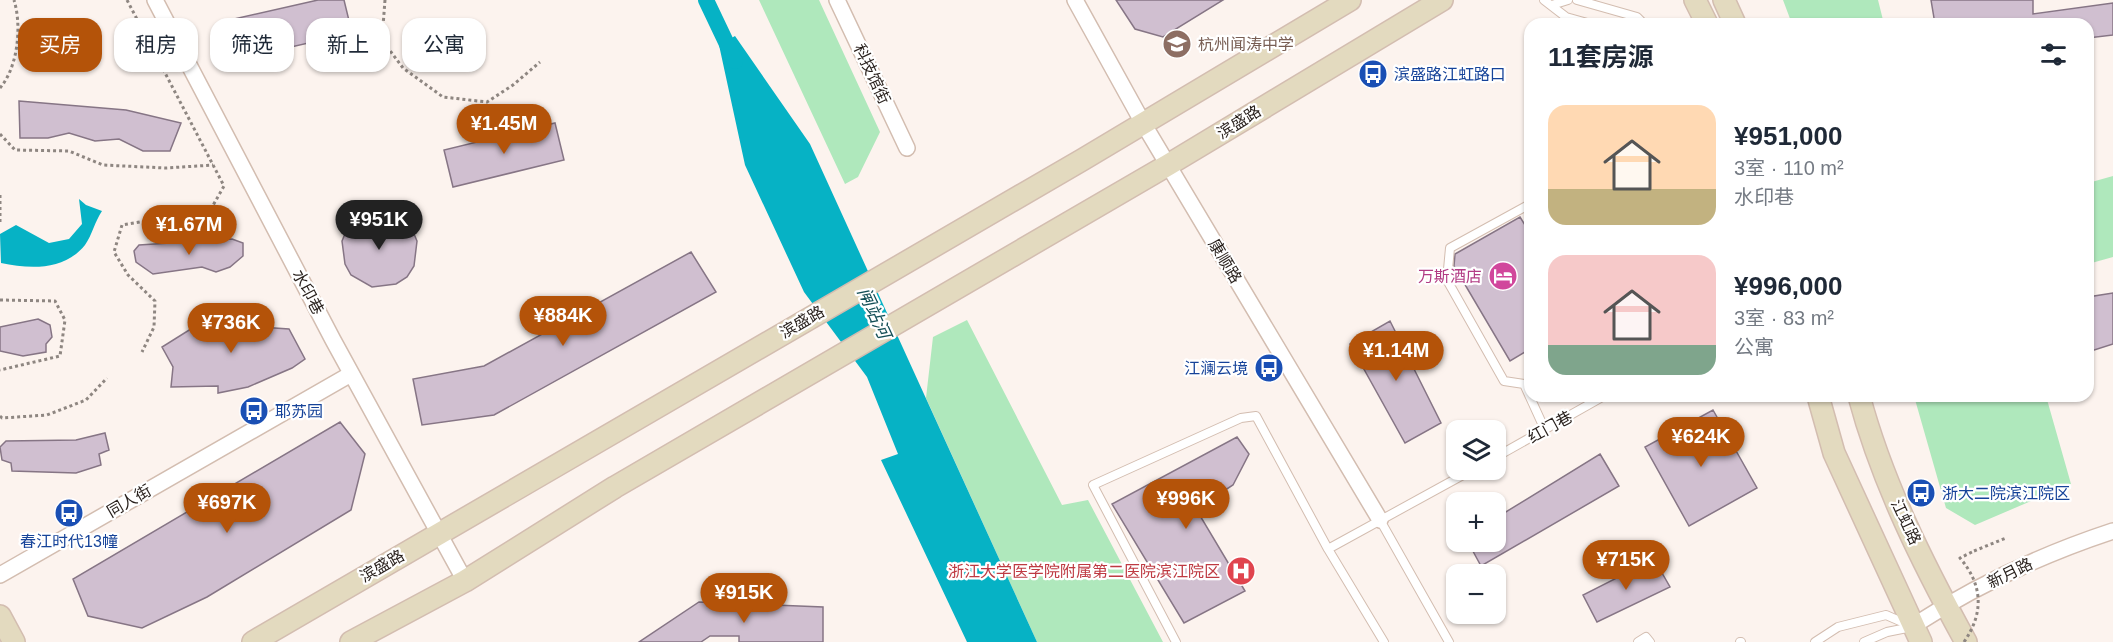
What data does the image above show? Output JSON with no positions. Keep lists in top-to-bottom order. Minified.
{"streets":{"main road":["滨盛路","江虹路"],"street":["科技馆街","康顺路","水印巷","同人街","新月路"],"lane":["红门巷"]},"crossings":[["滨盛路","康顺路"],["滨盛路","水印巷"],["水印巷","同人街"],["江虹路","新月路"]],"water":["闸站河"],"places":{"school or university":["杭州闻涛中学"],"bus stop":["滨盛路江虹路口","江澜云境","耶苏园","浙大二院滨江院区","春江时代13幢"],"hotel":["万斯酒店"],"hospital":["浙江大学医学院附属第二医院滨江院区"]},"page":{"chip":["买房","租房","筛选","新上","公寓"],"heading":"11套房源","list":[{"name":"¥951,000","note":"3室 · 110 m² · 水印巷"},{"name":"¥996,000","note":"3室 · 83 m² · 公寓"}],"price":["¥1.45M","¥951K","¥1.67M","¥884K","¥736K","¥1.14M","¥624K","¥996K","¥697K","¥715K","¥915K"],"map_buttons":["+","−"]}}
